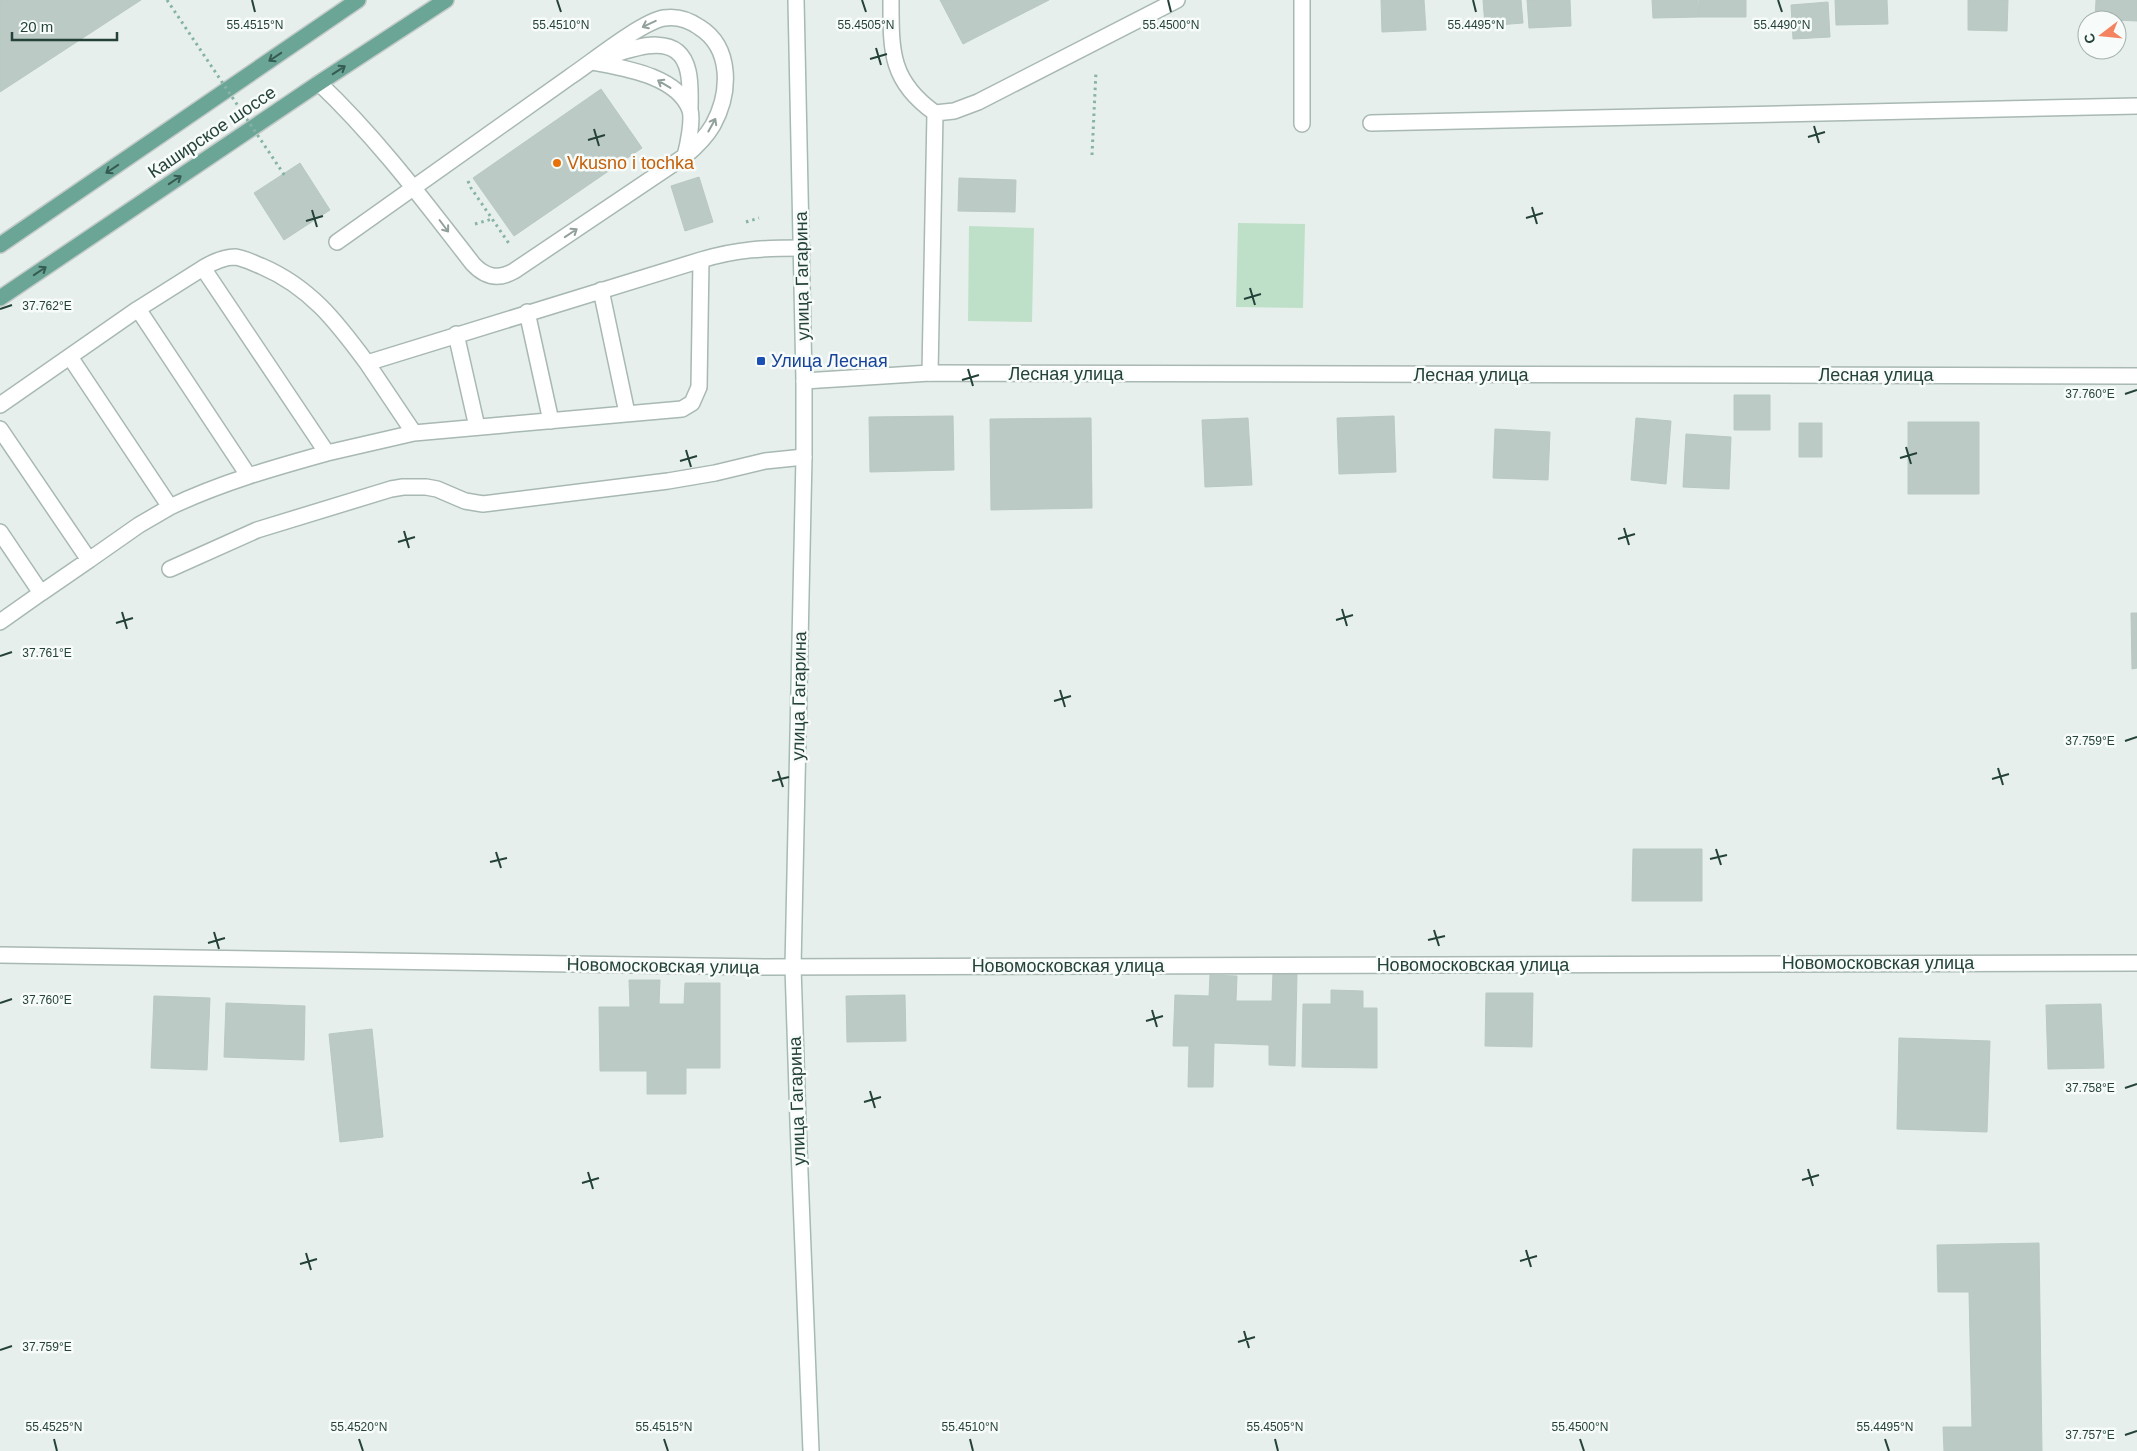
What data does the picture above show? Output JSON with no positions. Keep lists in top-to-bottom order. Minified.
{"streets":{"main road":["Каширское шоссе"],"street":["улица Гагарина","Лесная улица","Новомосковская улица"]},"crossings":[["улица Гагарина","Лесная улица"],["улица Гагарина","Новомосковская улица"]],"places":{"other":["Vkusno i tochka"],"transit":["Улица Лесная"]},"scale_bar":"20 m","north":"left","coordinates":["55.4515°N","55.4510°N","55.4505°N","55.4500°N","55.4495°N","55.4490°N","37.762°E","37.760°E","37.761°E","37.759°E","37.758°E","55.4525°N","55.4520°N","37.757°E"]}
